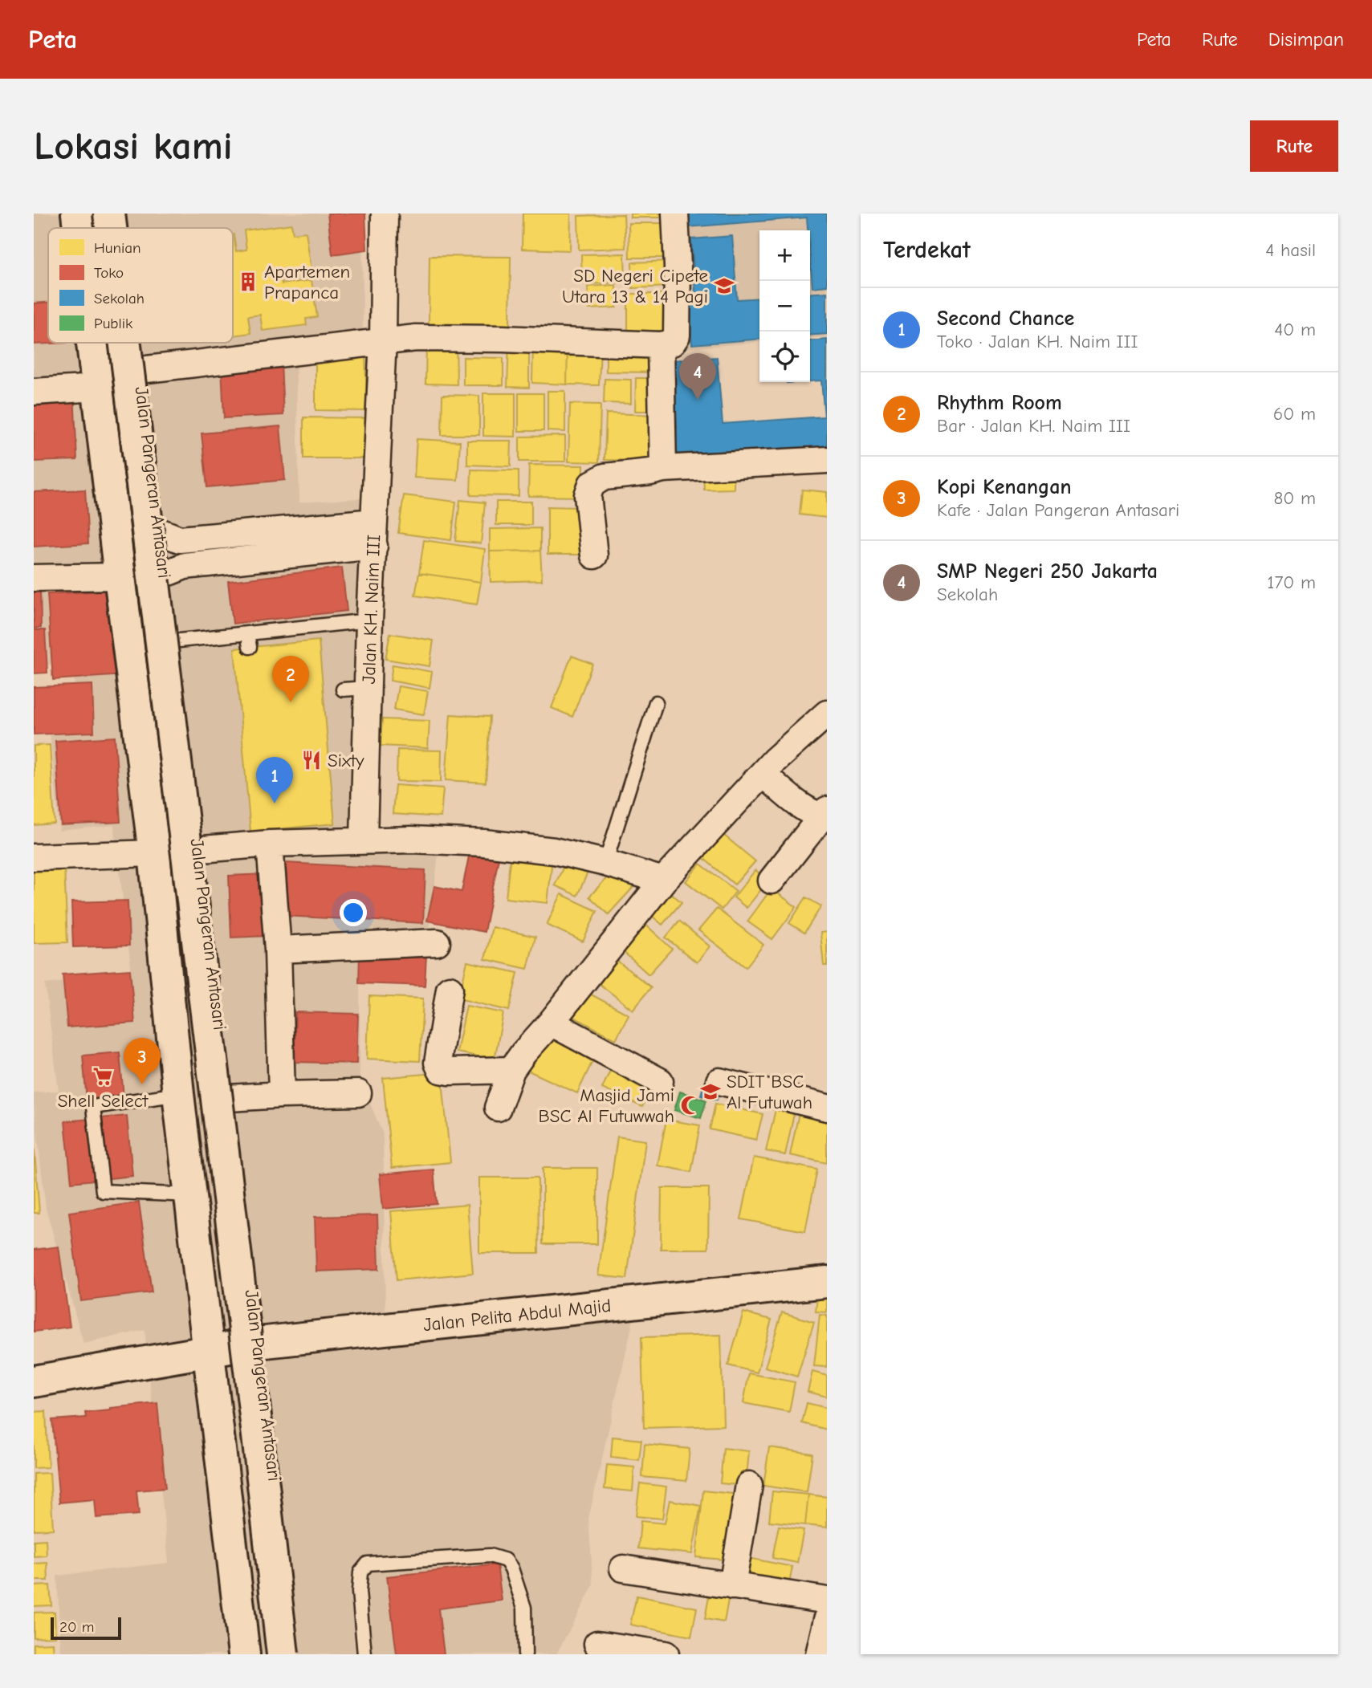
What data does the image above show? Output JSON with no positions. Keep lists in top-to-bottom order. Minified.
{"streets":{"main road":["Jalan Pangeran Antasari","Jalan Pelita Abdul Majid"],"street":["Jalan KH. Naim III"]},"crossings":[["Jalan Pangeran Antasari","Jalan Pelita Abdul Majid"]],"places":{"building":["Apartemen Prapanca"],"school or university":["SD Negeri Cipete Utara 13 & 14 Pagi","SDIT BSC Al Futuwah"],"restaurant":["Sixty"],"supermarket":["Shell Select"],"mosque":["Masjid Jami BSC Al Futuwwah"]},"legend":["Hunian","Toko","Sekolah","Publik"],"scale_bar":"20 m","page":{"header":"Peta","nav":["Peta","Rute","Disimpan"],"buttons":"Rute","title":"Lokasi kami","heading":["Terdekat","4 hasil"],"map_buttons":["+","−"],"list":[{"mark":"1","name":"Second Chance","note":"Toko · Jalan KH. Naim III","value":"40 m"},{"mark":"2","name":"Rhythm Room","note":"Bar · Jalan KH. Naim III","value":"60 m"},{"mark":"3","name":"Kopi Kenangan","note":"Kafe · Jalan Pangeran Antasari","value":"80 m"},{"mark":"4","name":"SMP Negeri 250 Jakarta","note":"Sekolah","value":"170 m"}],"pins":["4","2","1","3"],"scale":"20 m"}}
